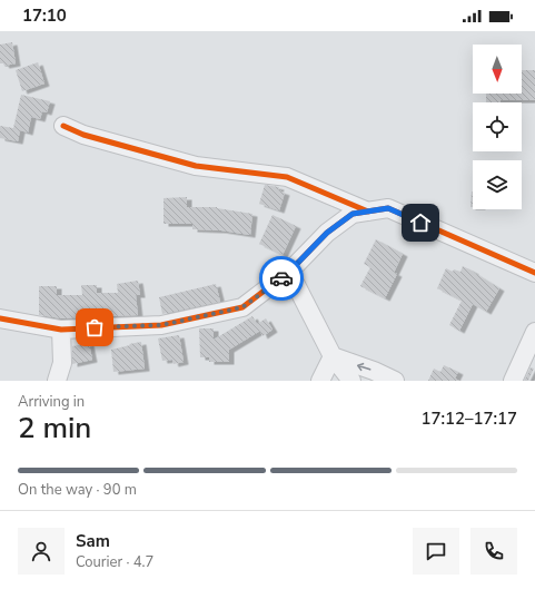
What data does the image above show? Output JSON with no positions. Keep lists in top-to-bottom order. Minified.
{"north":"bottom","page":{"status":"17:10","heading":["2 min","Arriving in","17:12–17:17"],"panel":["Sam","Courier · 4.7"],"bar":"On the way · 90 m"}}
